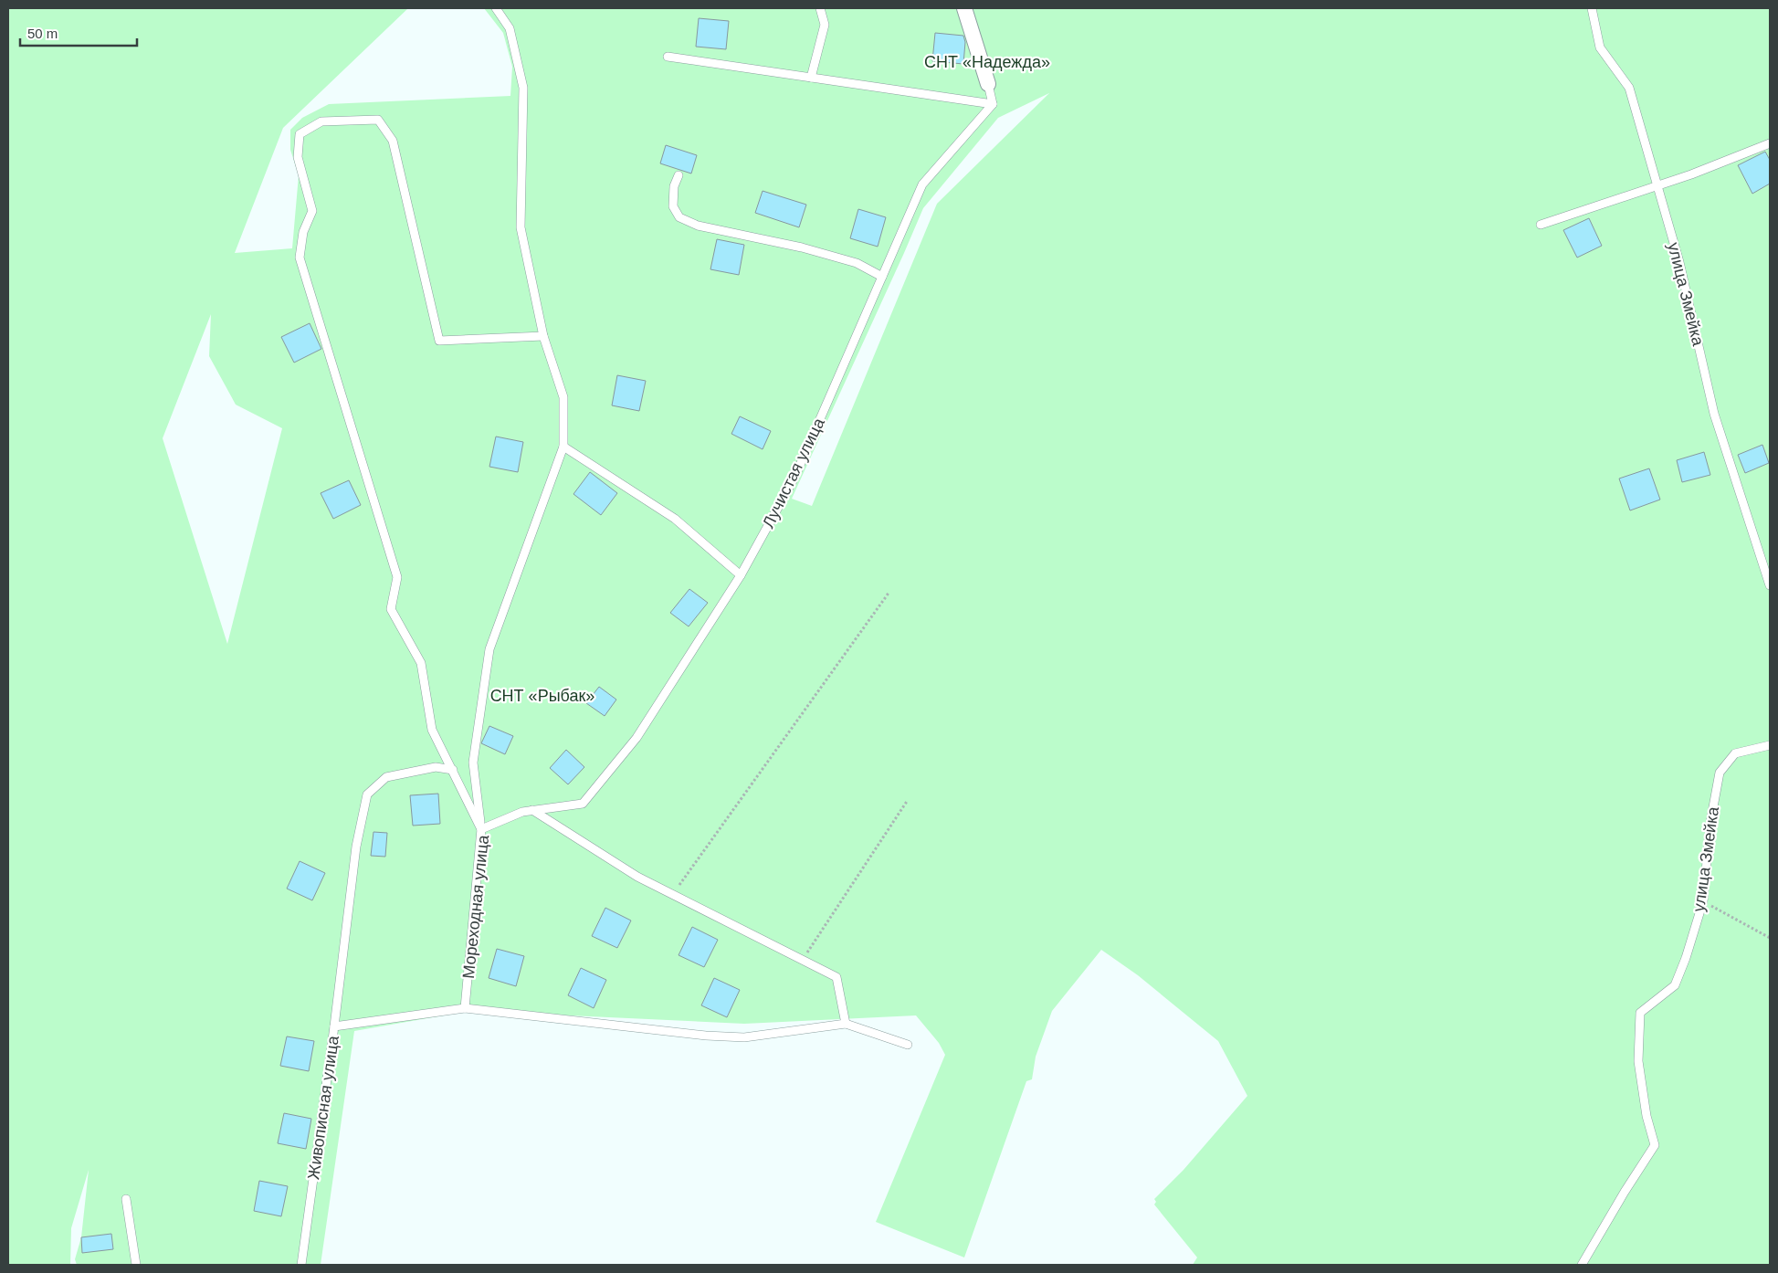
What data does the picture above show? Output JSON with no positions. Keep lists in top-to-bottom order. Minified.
{"streets":{"lane":["улица Змейка","Лучистая улица","Мореходная улица","Живописная улица"]},"crossings":[["Лучистая улица","Мореходная улица"],["Мореходная улица","Живописная улица"]],"parks":["СНТ «Надежда»","СНТ «Рыбак»"],"scale_bar":"50 m"}
